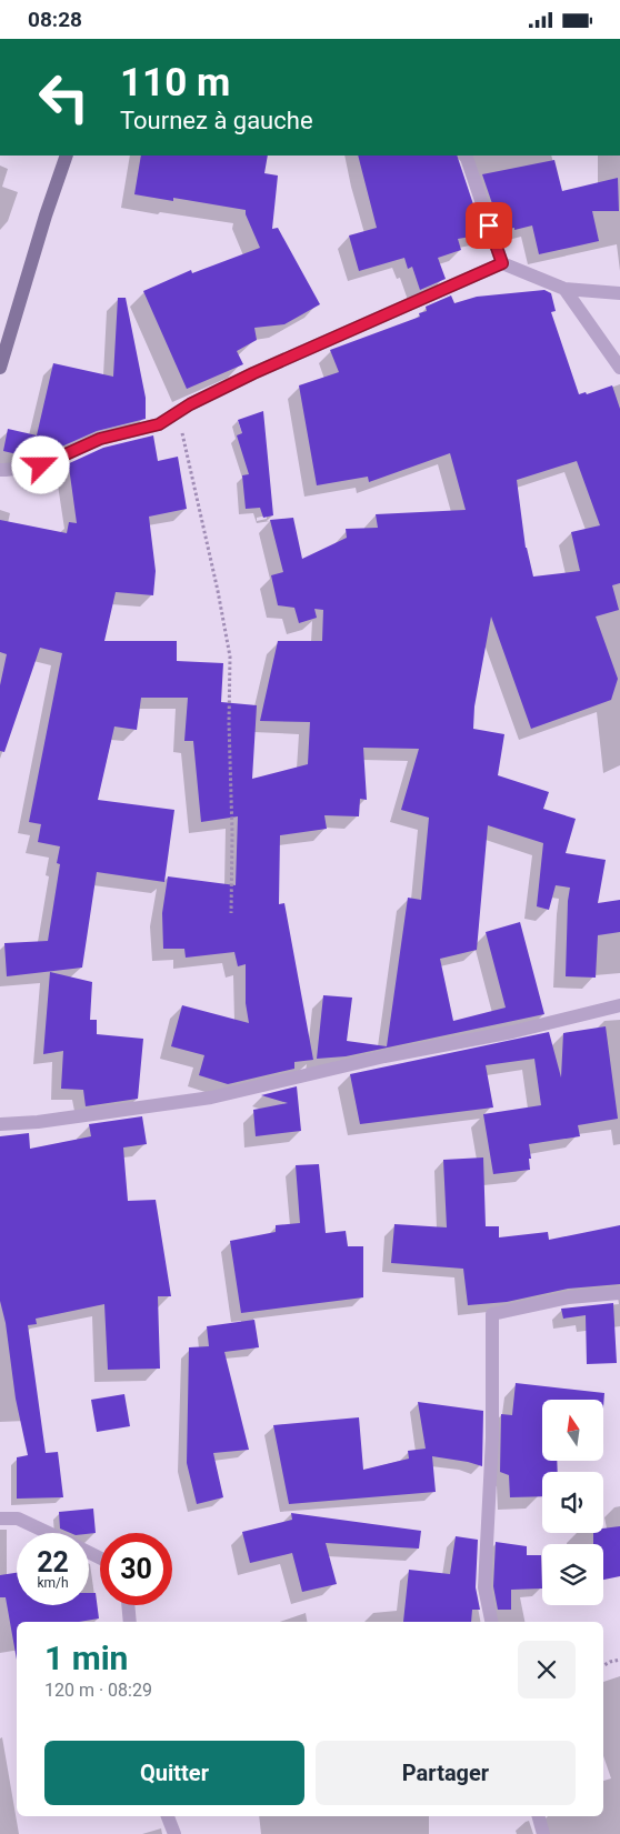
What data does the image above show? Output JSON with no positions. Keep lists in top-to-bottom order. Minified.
{"north":"top","page":{"status":"08:28","turn":["110 m","Tournez à gauche"],"speed":"22 km/h","limit":"30","heading":["1 min","120 m · 08:29"],"buttons":["Quitter","Partager"]}}
